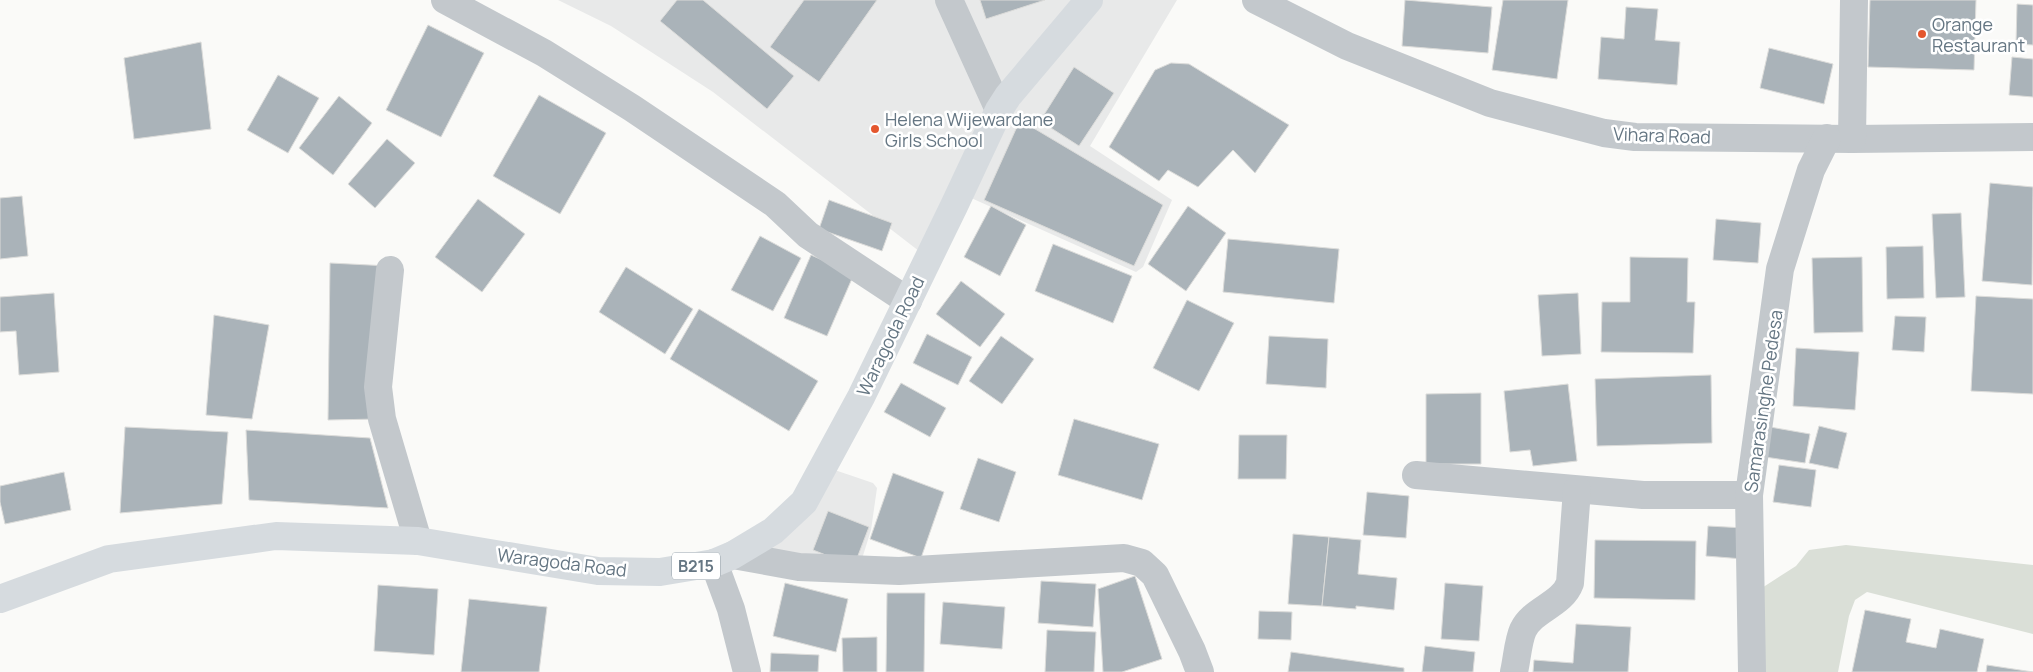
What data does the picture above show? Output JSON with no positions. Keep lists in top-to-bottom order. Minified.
{"streets":{"main road":["Waragoda Road","B215"],"street":["Vihara Road","Samarasinghe Pedesa"]},"crossings":[["Vihara Road","Samarasinghe Pedesa"]],"places":["Orange Restaurant","Helena Wijewardane Girls School"]}
